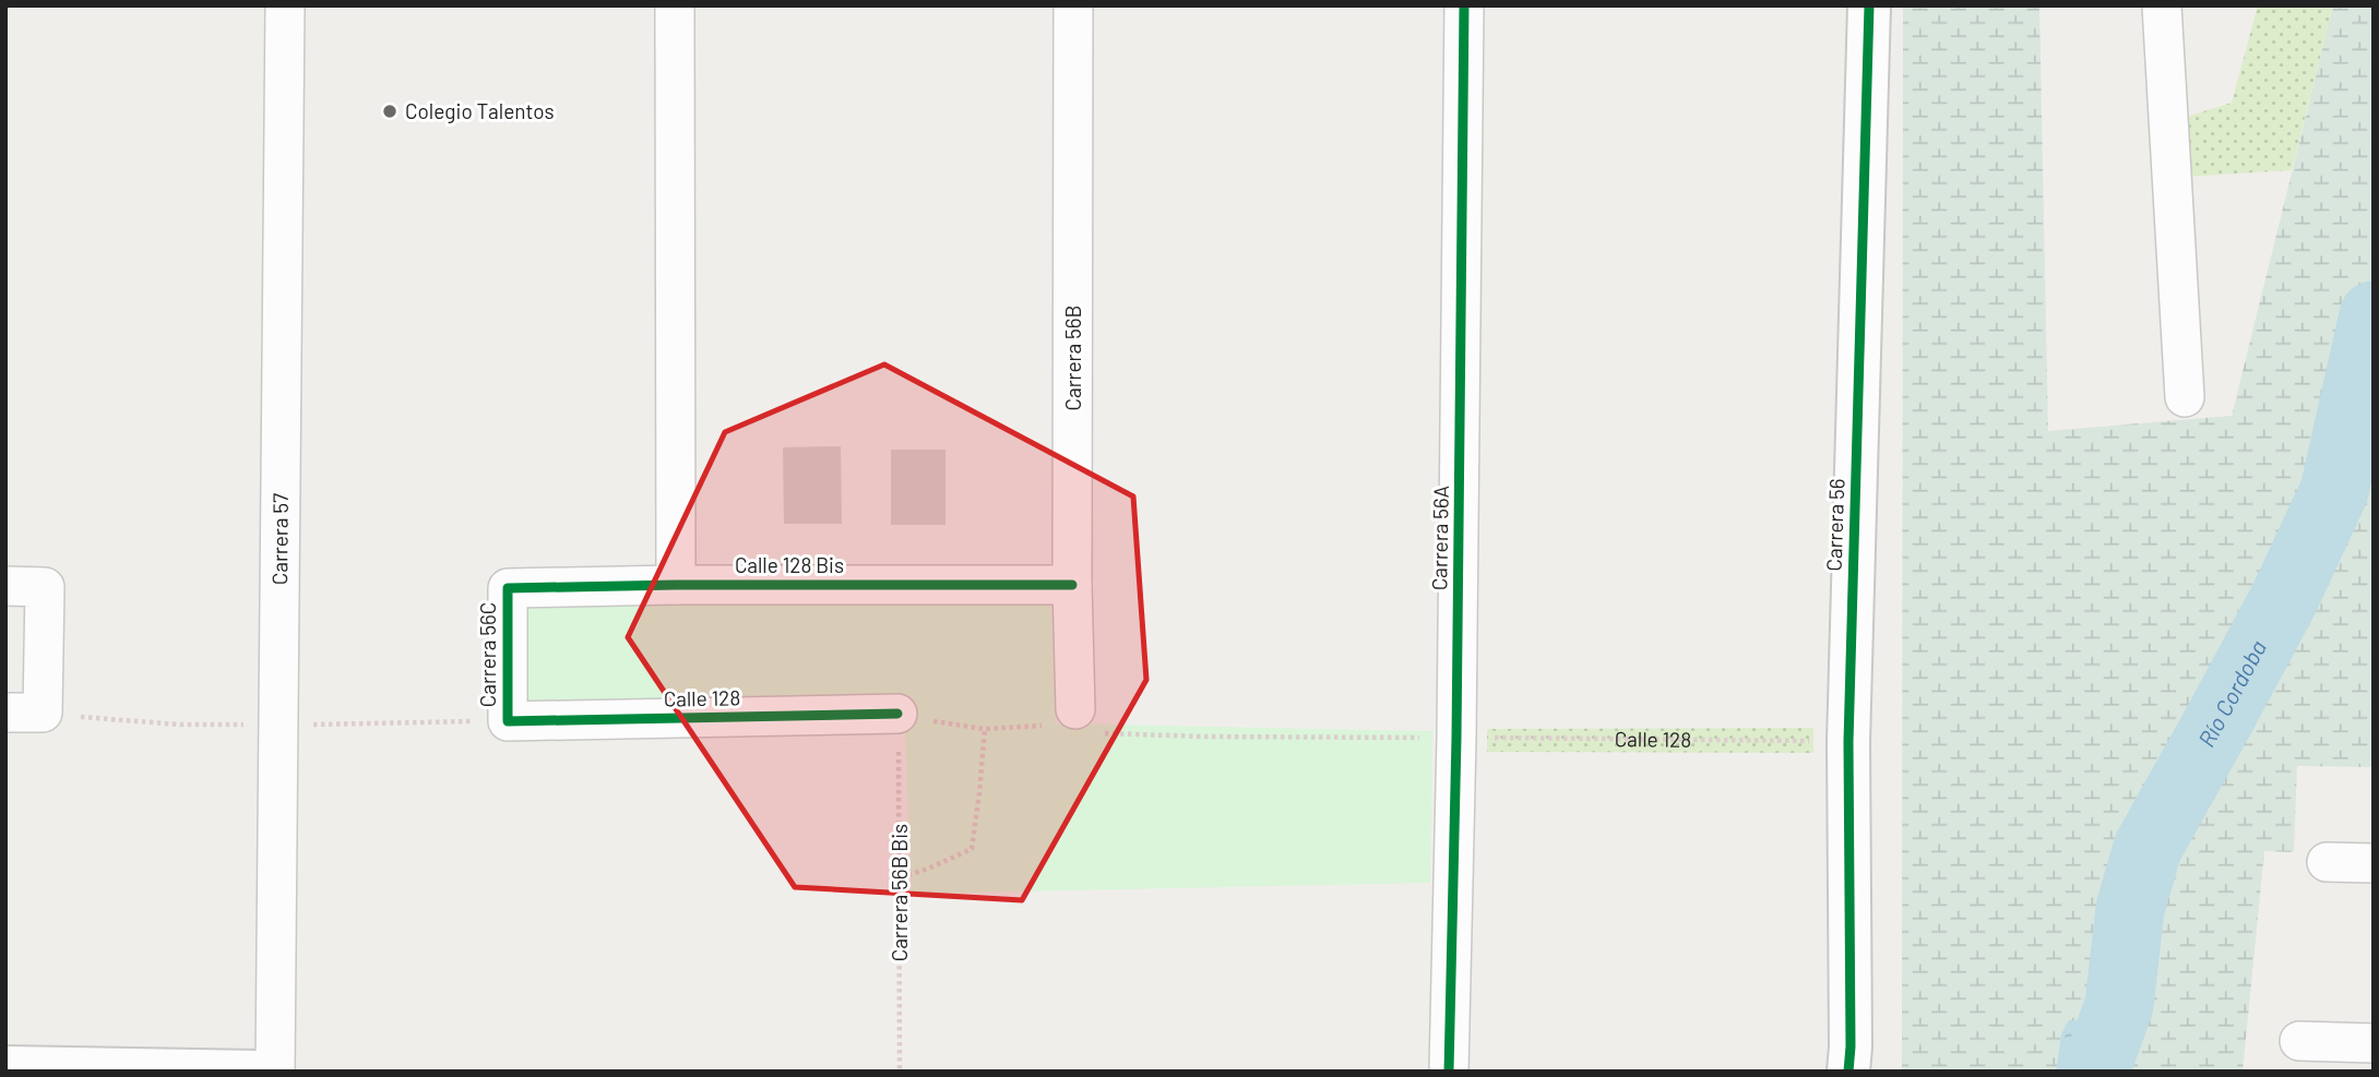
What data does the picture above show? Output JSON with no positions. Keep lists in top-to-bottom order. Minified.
{"streets":{"street":["Carrera 56B","Carrera 56","Carrera 57","Carrera 56A","Calle 128 Bis","Carrera 56C","Calle 128"],"path":["Carrera 56B Bis"]},"crossings":[["Carrera 56B","Calle 128 Bis"],["Carrera 56B","Calle 128"],["Carrera 56","Calle 128"],["Carrera 56A","Calle 128"],["Calle 128 Bis","Carrera 56C"],["Carrera 56C","Calle 128"],["Calle 128","Carrera 56B Bis"]],"water":["Río Cordoba"],"places":["Colegio Talentos"]}
